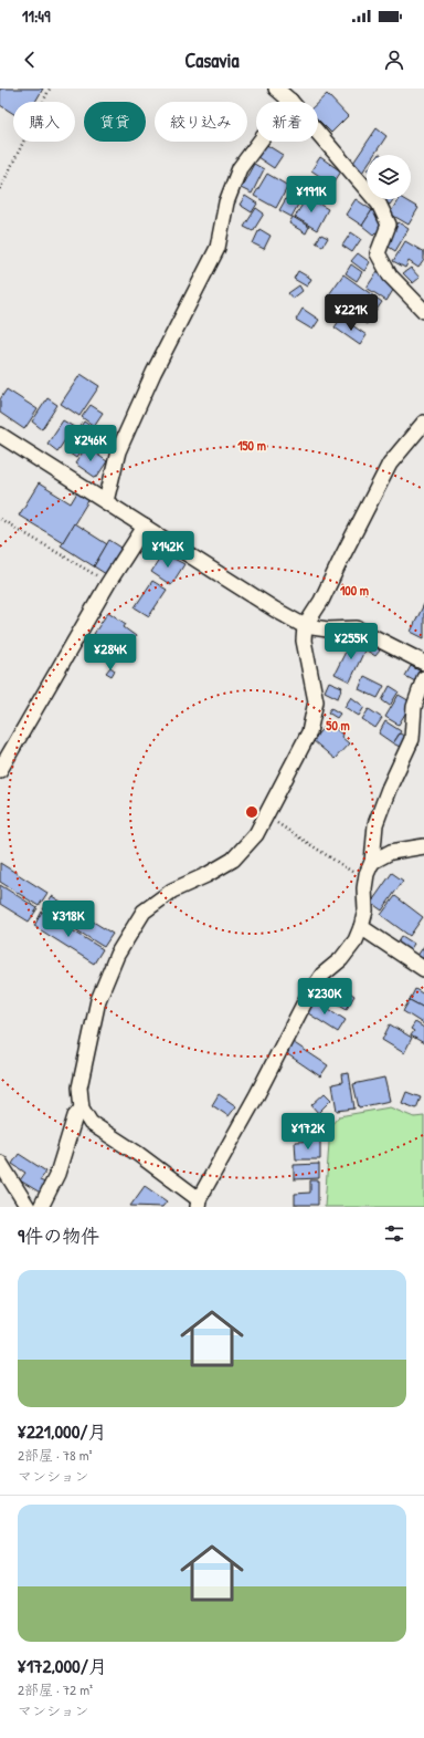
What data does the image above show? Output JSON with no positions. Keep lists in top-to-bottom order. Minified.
{"page":{"status":"11:49","header":"Casavia","chip":["購入","賃貸","絞り込み","新着"],"price":["¥191K","¥221K","¥246K","¥142K","¥255K","¥284K","¥318K","¥230K","¥172K"],"heading":"9件の物件","list":[{"name":"¥221,000/月","note":"2部屋 · 78 m² · マンション"},{"name":"¥172,000/月","note":"2部屋 · 72 m² · マンション"}]},"rings":["150 m","100 m","50 m"]}
